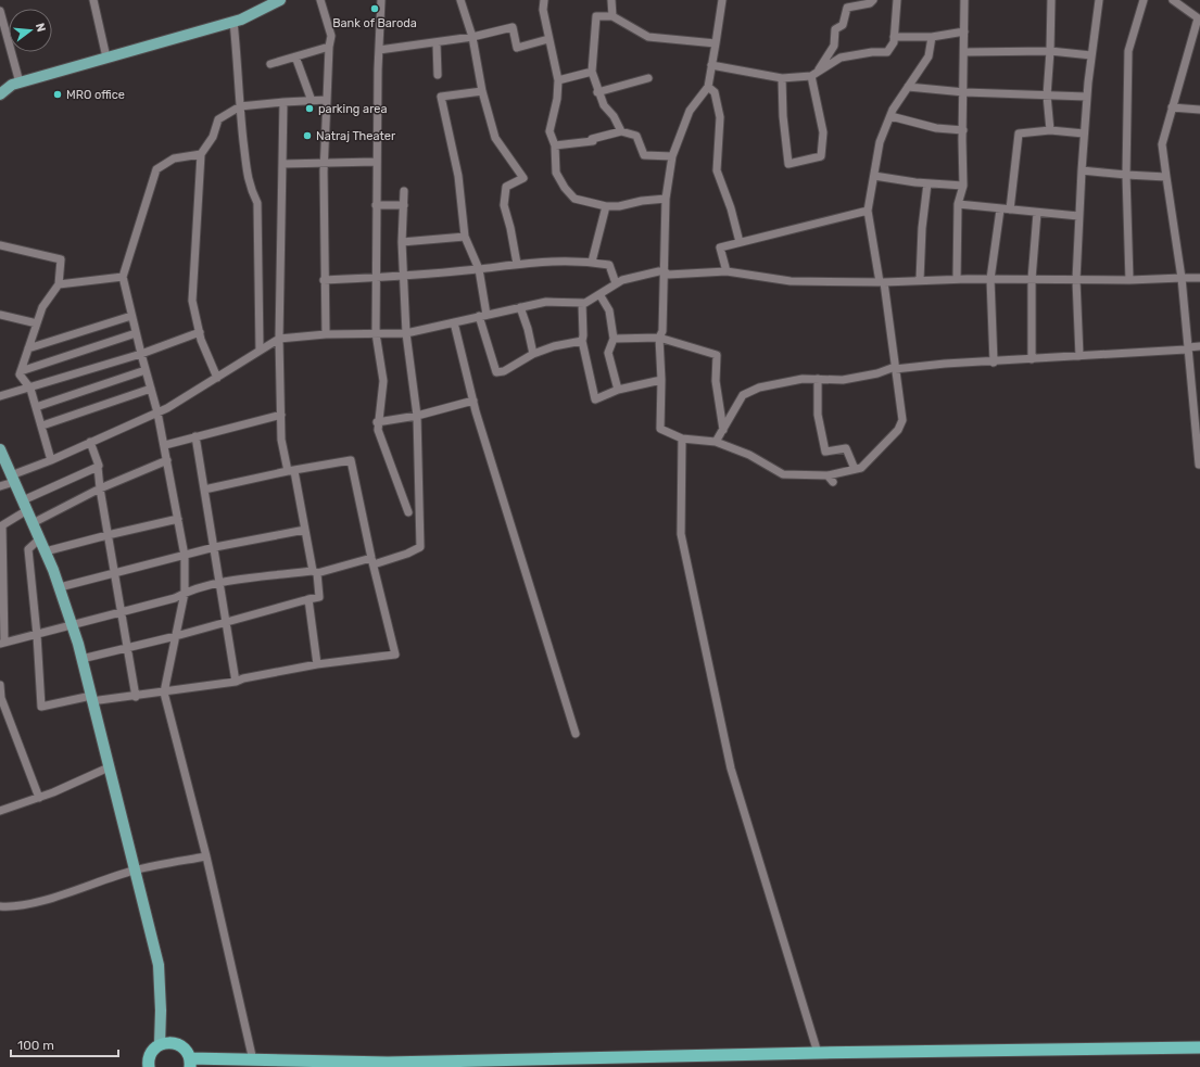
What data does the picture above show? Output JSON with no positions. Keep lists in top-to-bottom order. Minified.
{"places":["Bank of Baroda","MRO office","parking area","Natraj Theater"],"scale_bar":"100 m","north":"right"}
